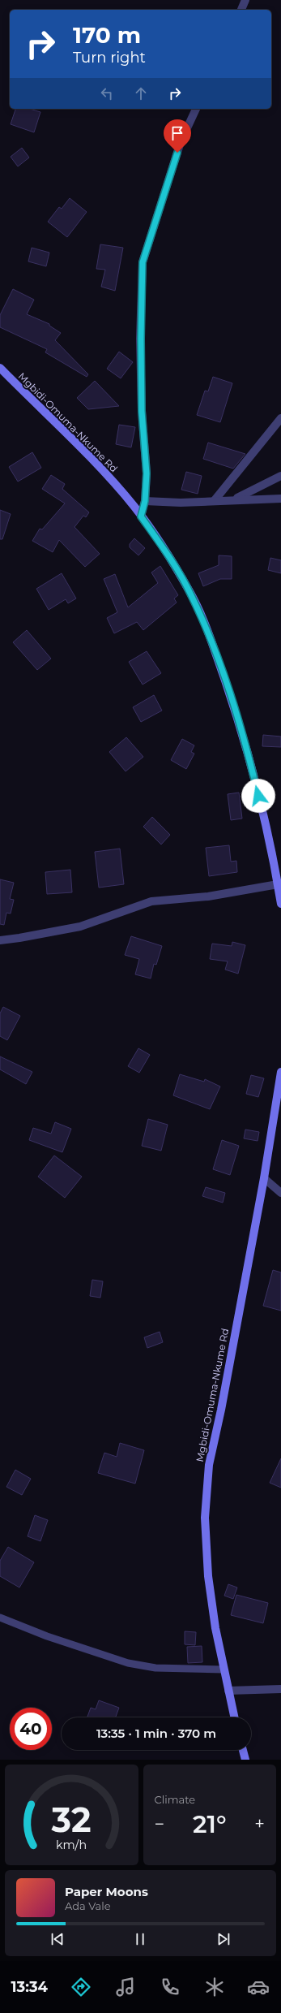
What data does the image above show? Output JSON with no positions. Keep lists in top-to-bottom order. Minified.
{"streets":{"street":["Mgbidi-Omuma-Nkume Rd"]},"page":{"turn":["170 m","Turn right"],"limit":"40","trip":"13:35 · 1 min · 370 m","tile":"Climate","heat":["−","21°","+"],"song":["Paper Moons","Ada Vale"],"tabs":"13:34","gauge":["32","km/h"]}}
